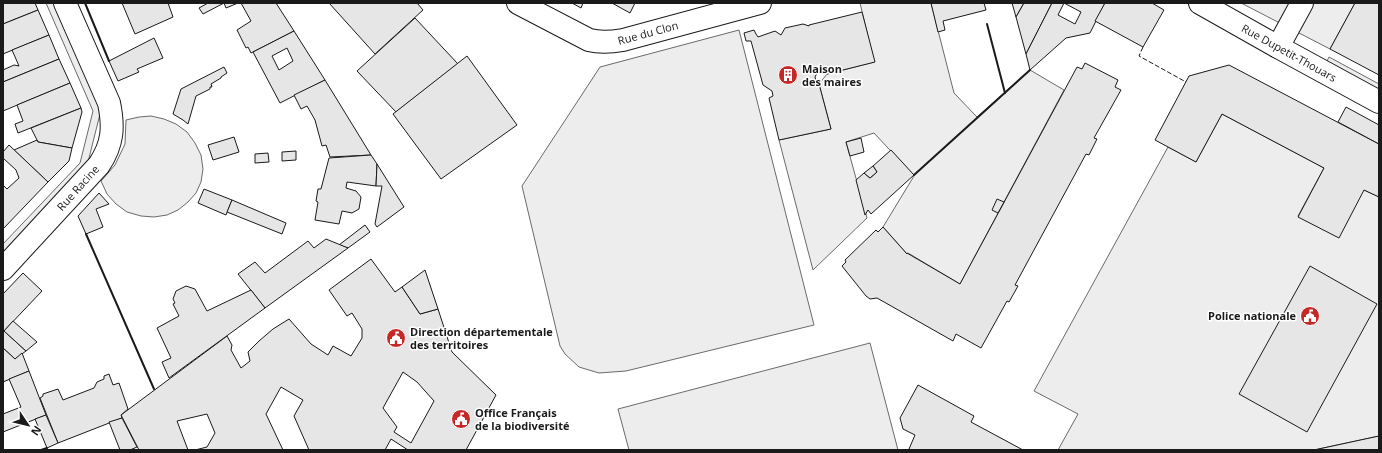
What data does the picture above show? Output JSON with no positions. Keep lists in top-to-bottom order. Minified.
{"streets":{"street":["Rue du Clon","Rue Dupetit-Thouars","Rue Racine"]},"places":{"building":["Maison des maires"],"public building":["Police nationale","Direction départementale des territoires","Office Français de la biodiversité"]},"north":"bottom right"}
